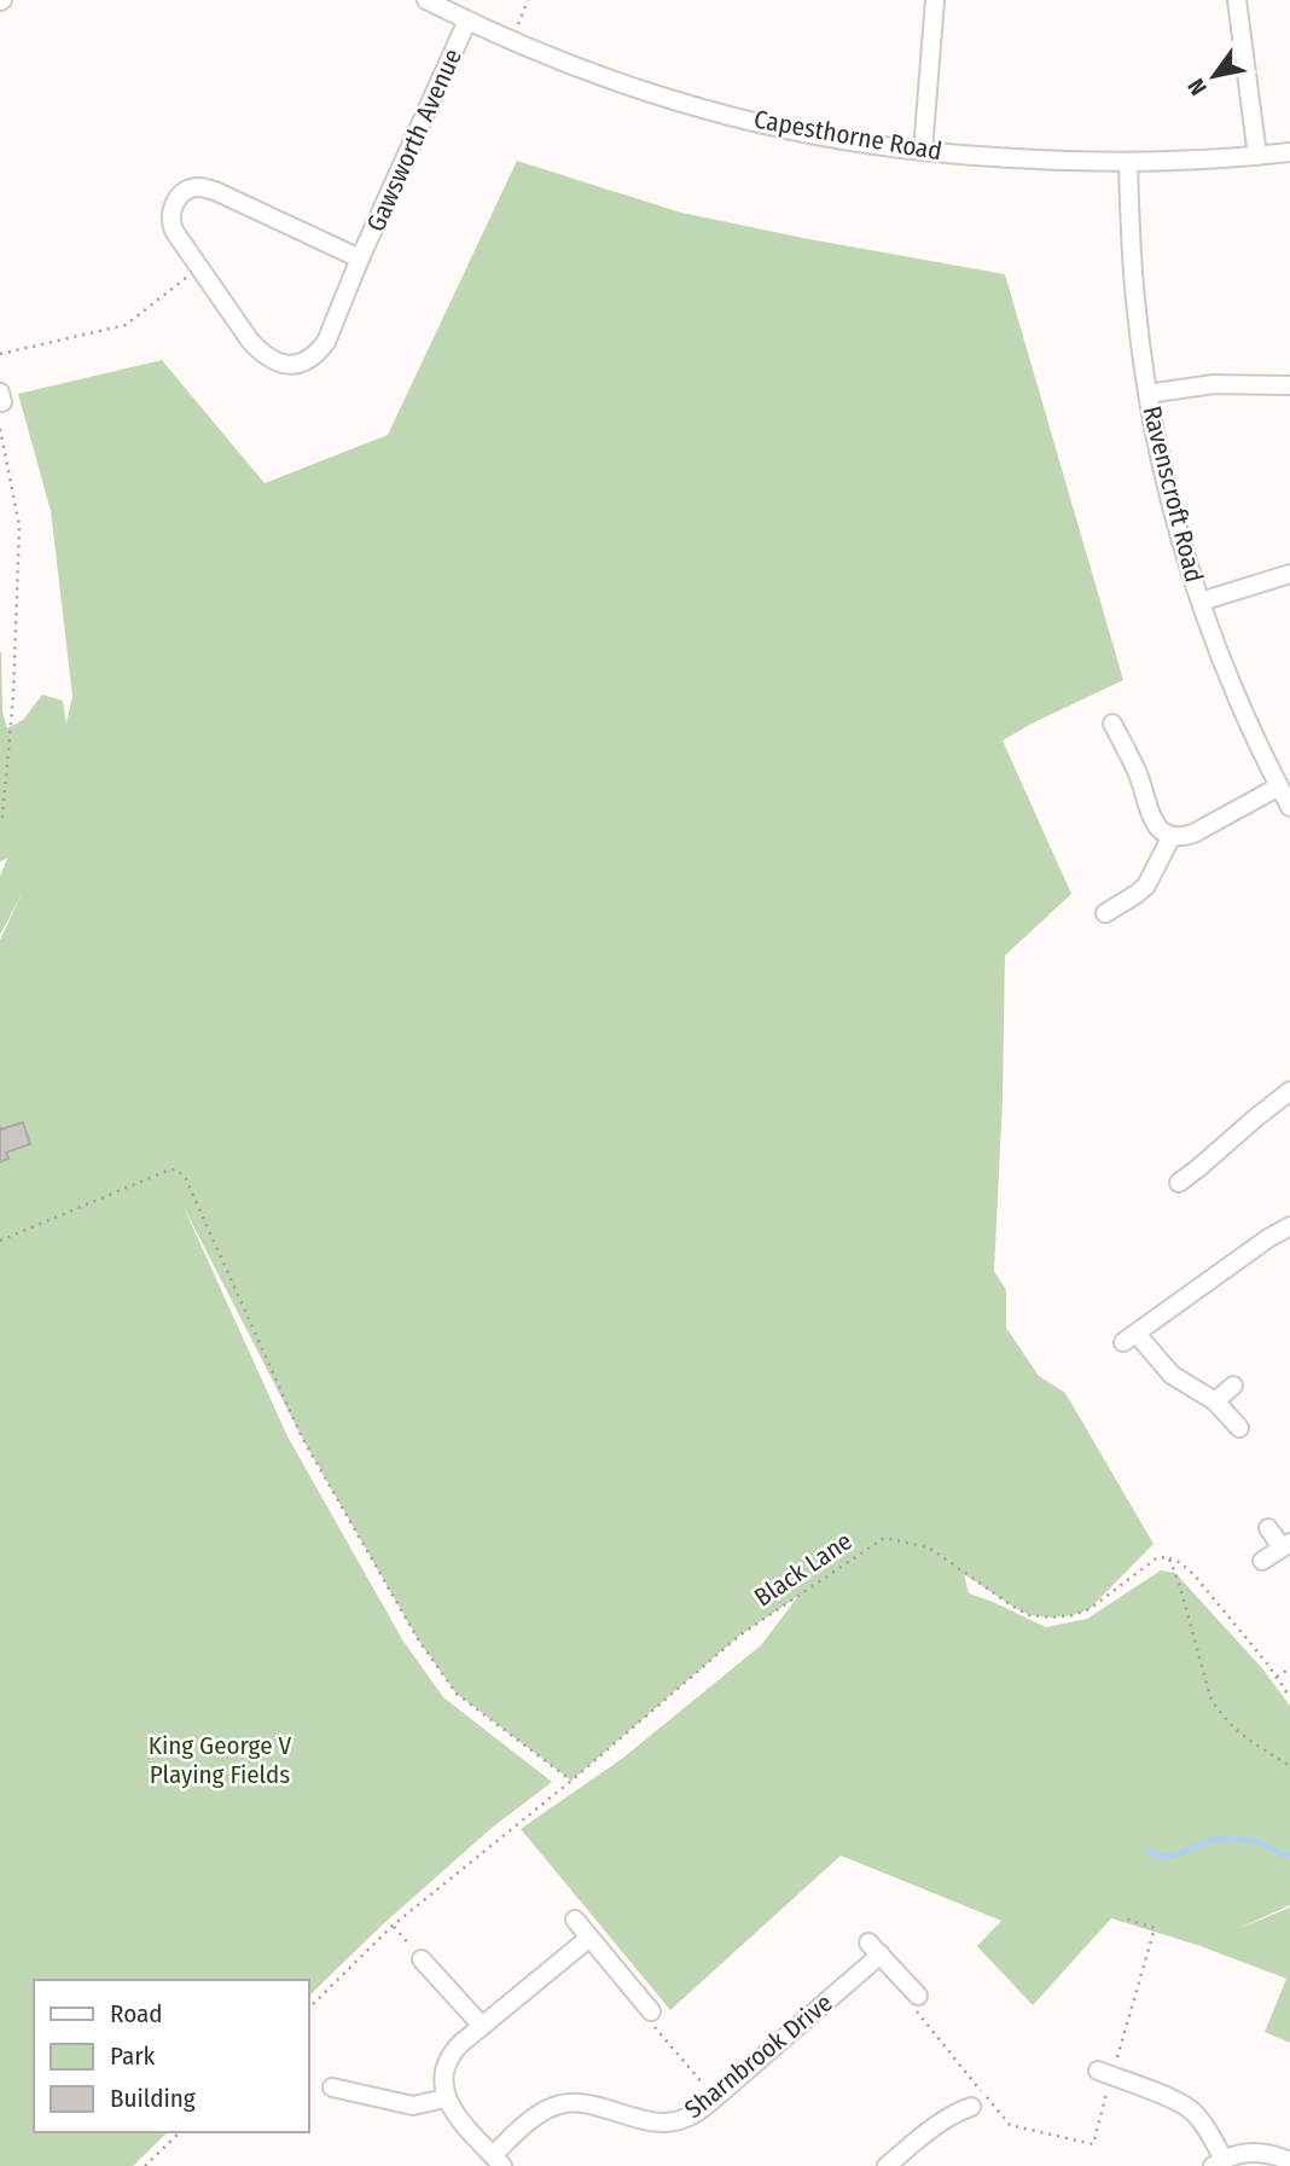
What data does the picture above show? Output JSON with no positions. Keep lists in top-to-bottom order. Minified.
{"streets":{"street":["Capesthorne Road","Gawsworth Avenue","Ravenscroft Road","Sharnbrook Drive"],"path":["Black Lane"]},"crossings":[["Capesthorne Road","Gawsworth Avenue"],["Capesthorne Road","Ravenscroft Road"]],"parks":["King George V Playing Fields"],"legend":["Road","Park","Building"],"north":"bottom left"}
